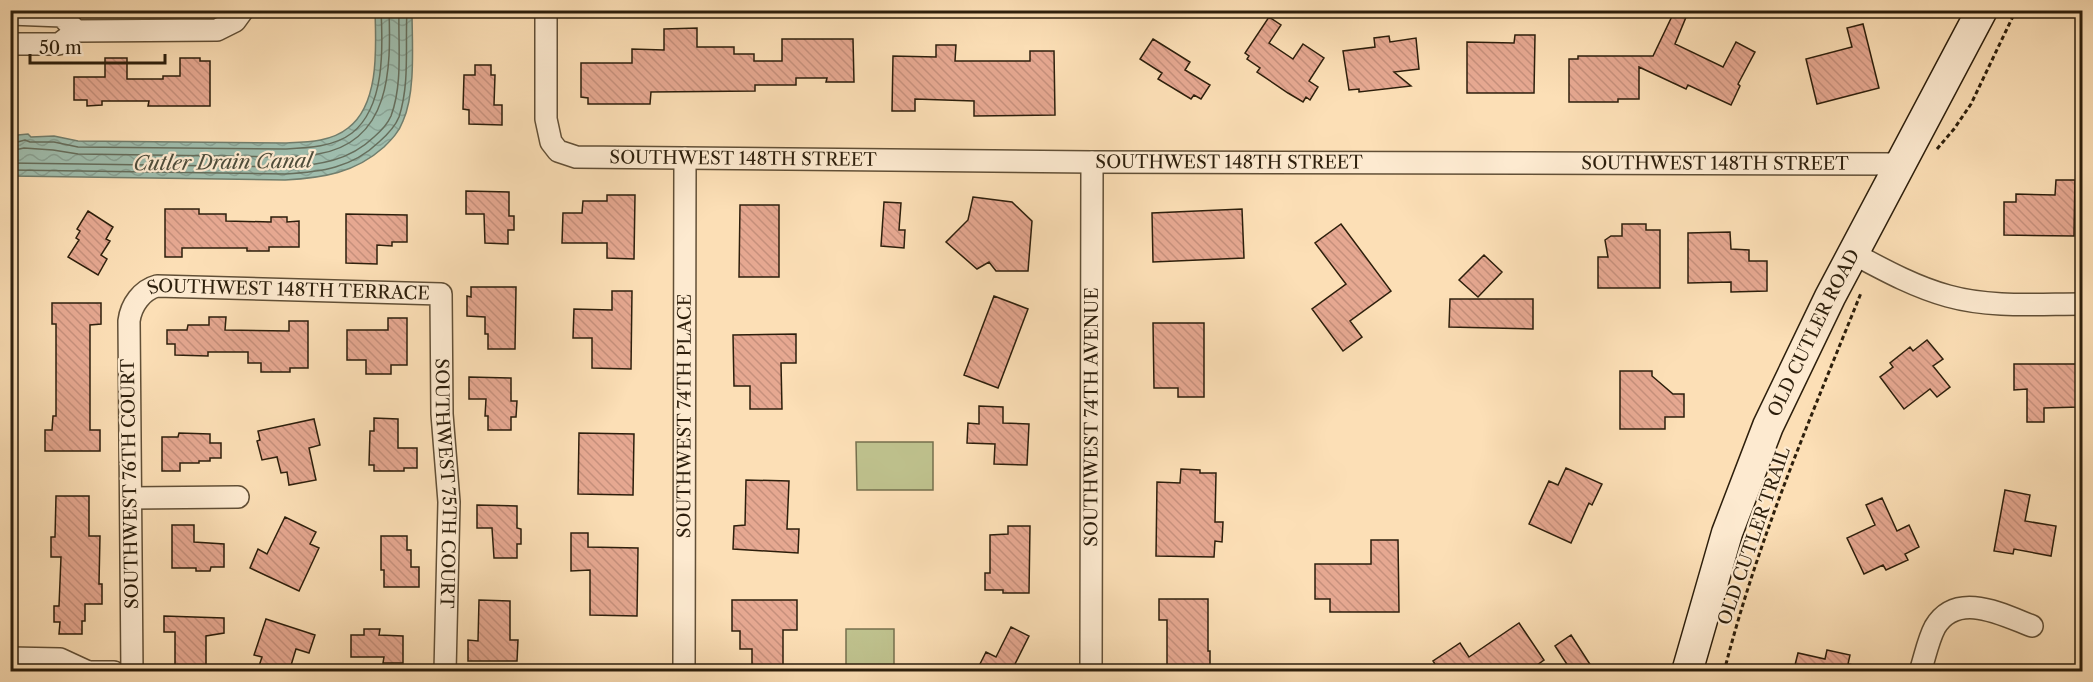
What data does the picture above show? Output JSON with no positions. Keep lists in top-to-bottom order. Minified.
{"streets":{"main road":["OLD CUTLER ROAD"],"street":["SOUTHWEST 148TH STREET","SOUTHWEST 148TH TERRACE","SOUTHWEST 74TH PLACE","SOUTHWEST 74TH AVENUE","SOUTHWEST 75TH COURT","SOUTHWEST 76TH COURT"],"path":["OLD CUTLER TRAIL"]},"crossings":[["SOUTHWEST 148TH STREET","OLD CUTLER ROAD"],["SOUTHWEST 148TH STREET","SOUTHWEST 74TH PLACE"],["SOUTHWEST 148TH STREET","SOUTHWEST 74TH AVENUE"],["SOUTHWEST 148TH TERRACE","SOUTHWEST 75TH COURT"],["SOUTHWEST 148TH TERRACE","SOUTHWEST 76TH COURT"]],"water":["Cutler Drain Canal"],"scale_bar":"50 m"}
